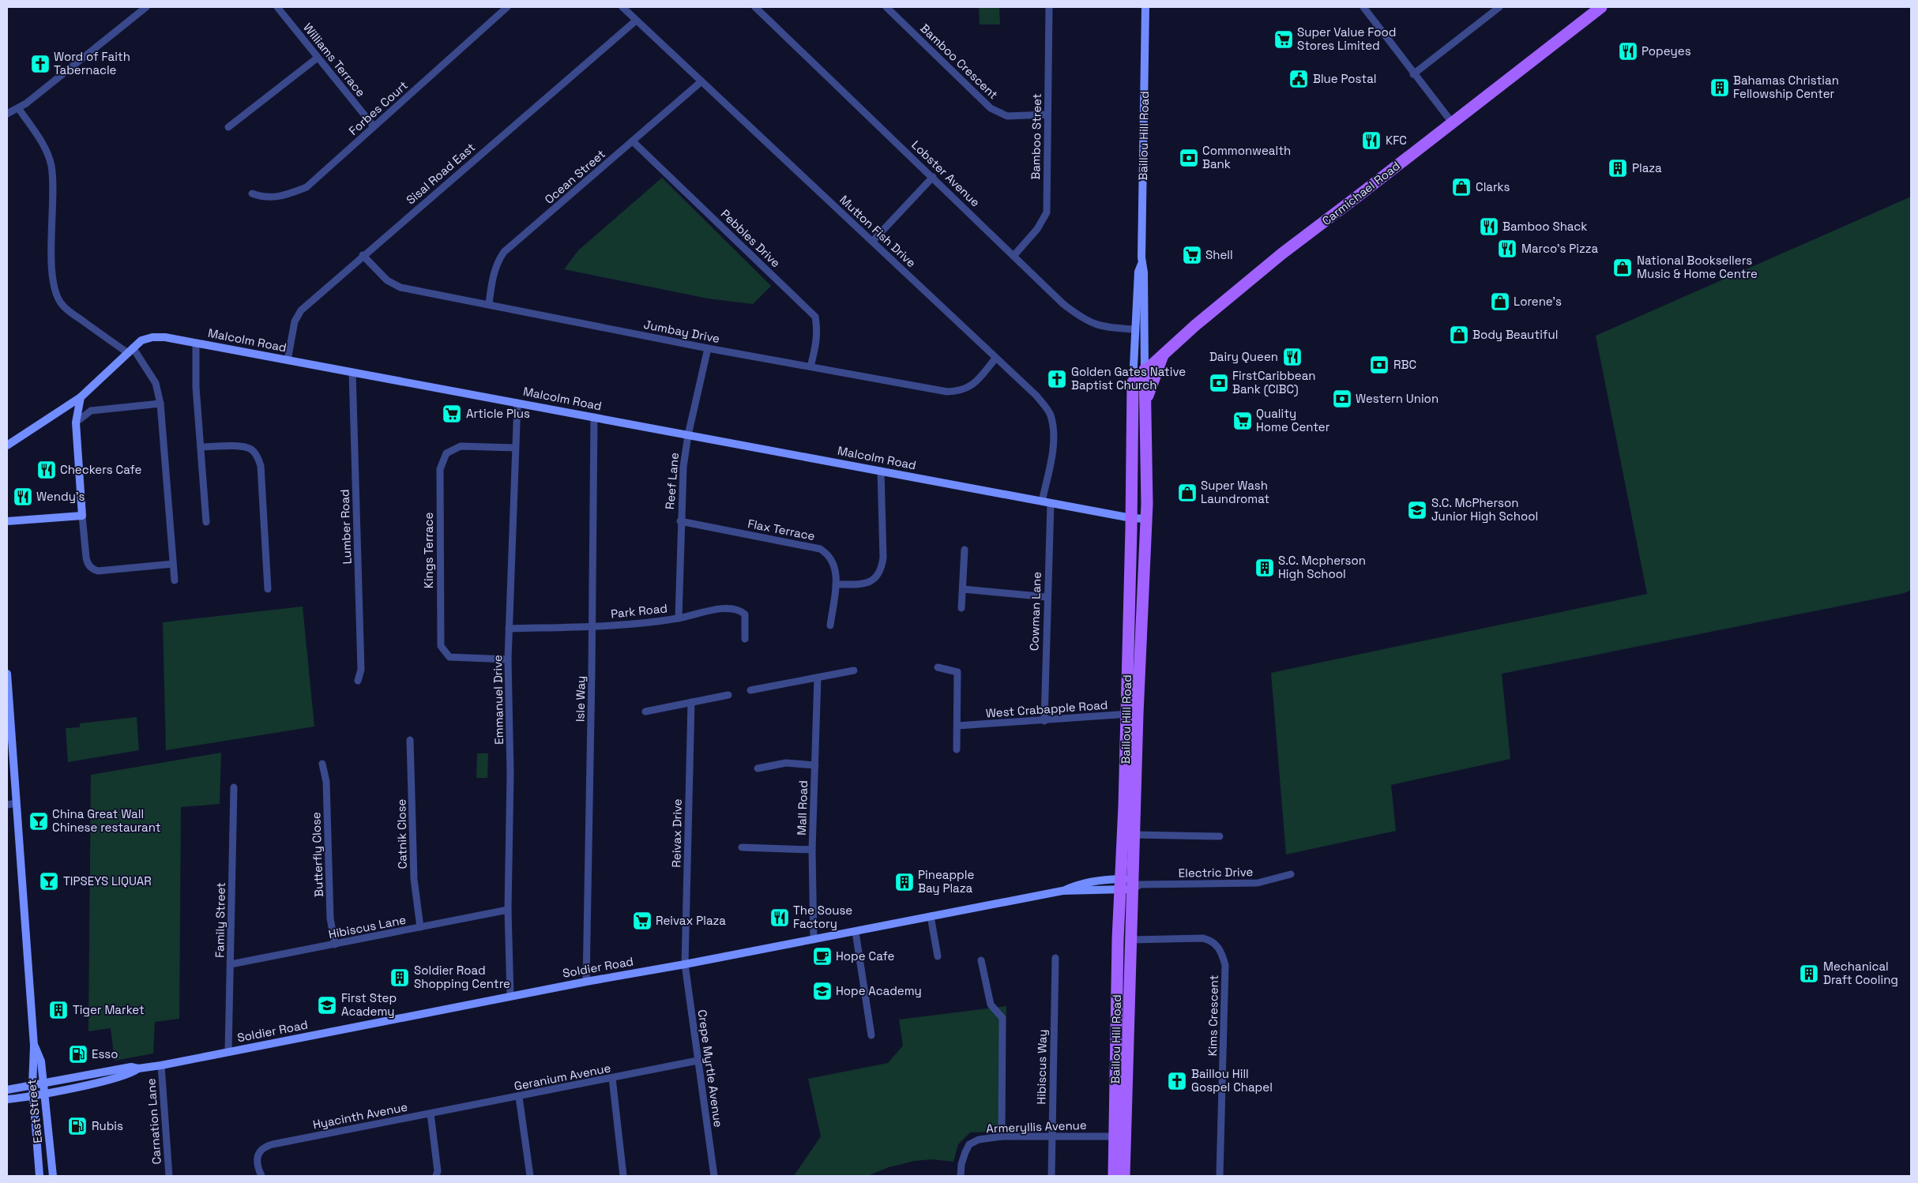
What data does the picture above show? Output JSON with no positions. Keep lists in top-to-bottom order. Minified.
{"streets":{"main road":["Baillou Hill Road","Carmichael Road","Malcolm Road","Soldier Road","East Street"],"street":["Williams Terrace","Bamboo Crescent","Forbes Court","Bamboo Street","Sisal Road East","Lobster Avenue","Ocean Street","Mutton Fish Drive","Pebbles Drive","Jumbay Drive","Reef Lane","Lumber Road","Flax Terrace","Kings Terrace","Park Road","Cowman Lane","Isle Way","Emmanuel Drive","West Crabapple Road","Mall Road","Reivax Drive","Catnik Close","Butterfly Close","Electric Drive","Family Street","Hibiscus Lane","Kims Crescent","Hibiscus Way","Crepe Myrtle Avenue","Geranium Avenue","Hyacinth Avenue","Carnation Lane","Armeryllis Avenue"]},"crossings":[["Williams Terrace","Forbes Court"],["Bamboo Crescent","Bamboo Street"],["Baillou Hill Road","Lobster Avenue"],["Baillou Hill Road","Carmichael Road"],["Baillou Hill Road","Malcolm Road"],["Baillou Hill Road","West Crabapple Road"],["Baillou Hill Road","Electric Drive"],["Baillou Hill Road","Soldier Road"],["Baillou Hill Road","Kims Crescent"],["Baillou Hill Road","Armeryllis Avenue"],["Bamboo Street","Lobster Avenue"],["Sisal Road East","Mutton Fish Drive"],["Sisal Road East","Jumbay Drive"],["Sisal Road East","Malcolm Road"],["Ocean Street","Mutton Fish Drive"],["Ocean Street","Pebbles Drive"],["Ocean Street","Jumbay Drive"],["Mutton Fish Drive","Jumbay Drive"],["Mutton Fish Drive","Malcolm Road"],["Pebbles Drive","Jumbay Drive"],["Jumbay Drive","Reef Lane"],["Malcolm Road","Reef Lane"],["Malcolm Road","Lumber Road"],["Malcolm Road","Cowman Lane"],["Malcolm Road","Isle Way"],["Malcolm Road","Emmanuel Drive"],["Reef Lane","Flax Terrace"],["Reef Lane","Park Road"],["Kings Terrace","Emmanuel Drive"],["Park Road","Isle Way"],["Park Road","Emmanuel Drive"],["Cowman Lane","West Crabapple Road"],["Isle Way","Soldier Road"],["Emmanuel Drive","Hibiscus Lane"],["Emmanuel Drive","Soldier Road"],["Mall Road","Soldier Road"],["Reivax Drive","Soldier Road"],["Reivax Drive","Crepe Myrtle Avenue"],["Catnik Close","Hibiscus Lane"],["Butterfly Close","Hibiscus Lane"],["Electric Drive","Soldier Road"],["Family Street","Hibiscus Lane"],["Family Street","Soldier Road"],["Soldier Road","Crepe Myrtle Avenue"],["Soldier Road","East Street"],["Soldier Road","Carnation Lane"],["Hibiscus Way","Armeryllis Avenue"],["Crepe Myrtle Avenue","Geranium Avenue"],["Geranium Avenue","Hyacinth Avenue"]],"places":{"supermarket":["Super Value Food Stores Limited","Shell","Article Plus","Quality Home Center","Reivax Plaza"],"restaurant":["Popeyes","KFC","Bamboo Shack","Marco's Pizza","Dairy Queen","Checkers Cafe","Wendy's","The Souse Factory"],"church":["Word of Faith Tabernacle","Golden Gates Native Baptist Church","Baillou Hill Gospel Chapel"],"public building":["Blue Postal"],"building":["Bahamas Christian Fellowship Center","Plaza","S.C. Mcpherson High School","Pineapple Bay Plaza","Mechanical Draft Cooling","Soldier Road Shopping Centre","Tiger Market"],"bank":["Commonwealth Bank","RBC","FirstCaribbean Bank (CIBC)","Western Union"],"shop":["Clarks","National Booksellers Music & Home Centre","Lorene's","Body Beautiful","Super Wash Laundromat"],"school or university":["S.C. McPherson Junior High School","Hope Academy","First Step Academy"],"bar":["China Great Wall Chinese restaurant","TIPSEYS LIQUAR"],"cafe":["Hope Cafe"],"fuel station":["Esso","Rubis"]}}
